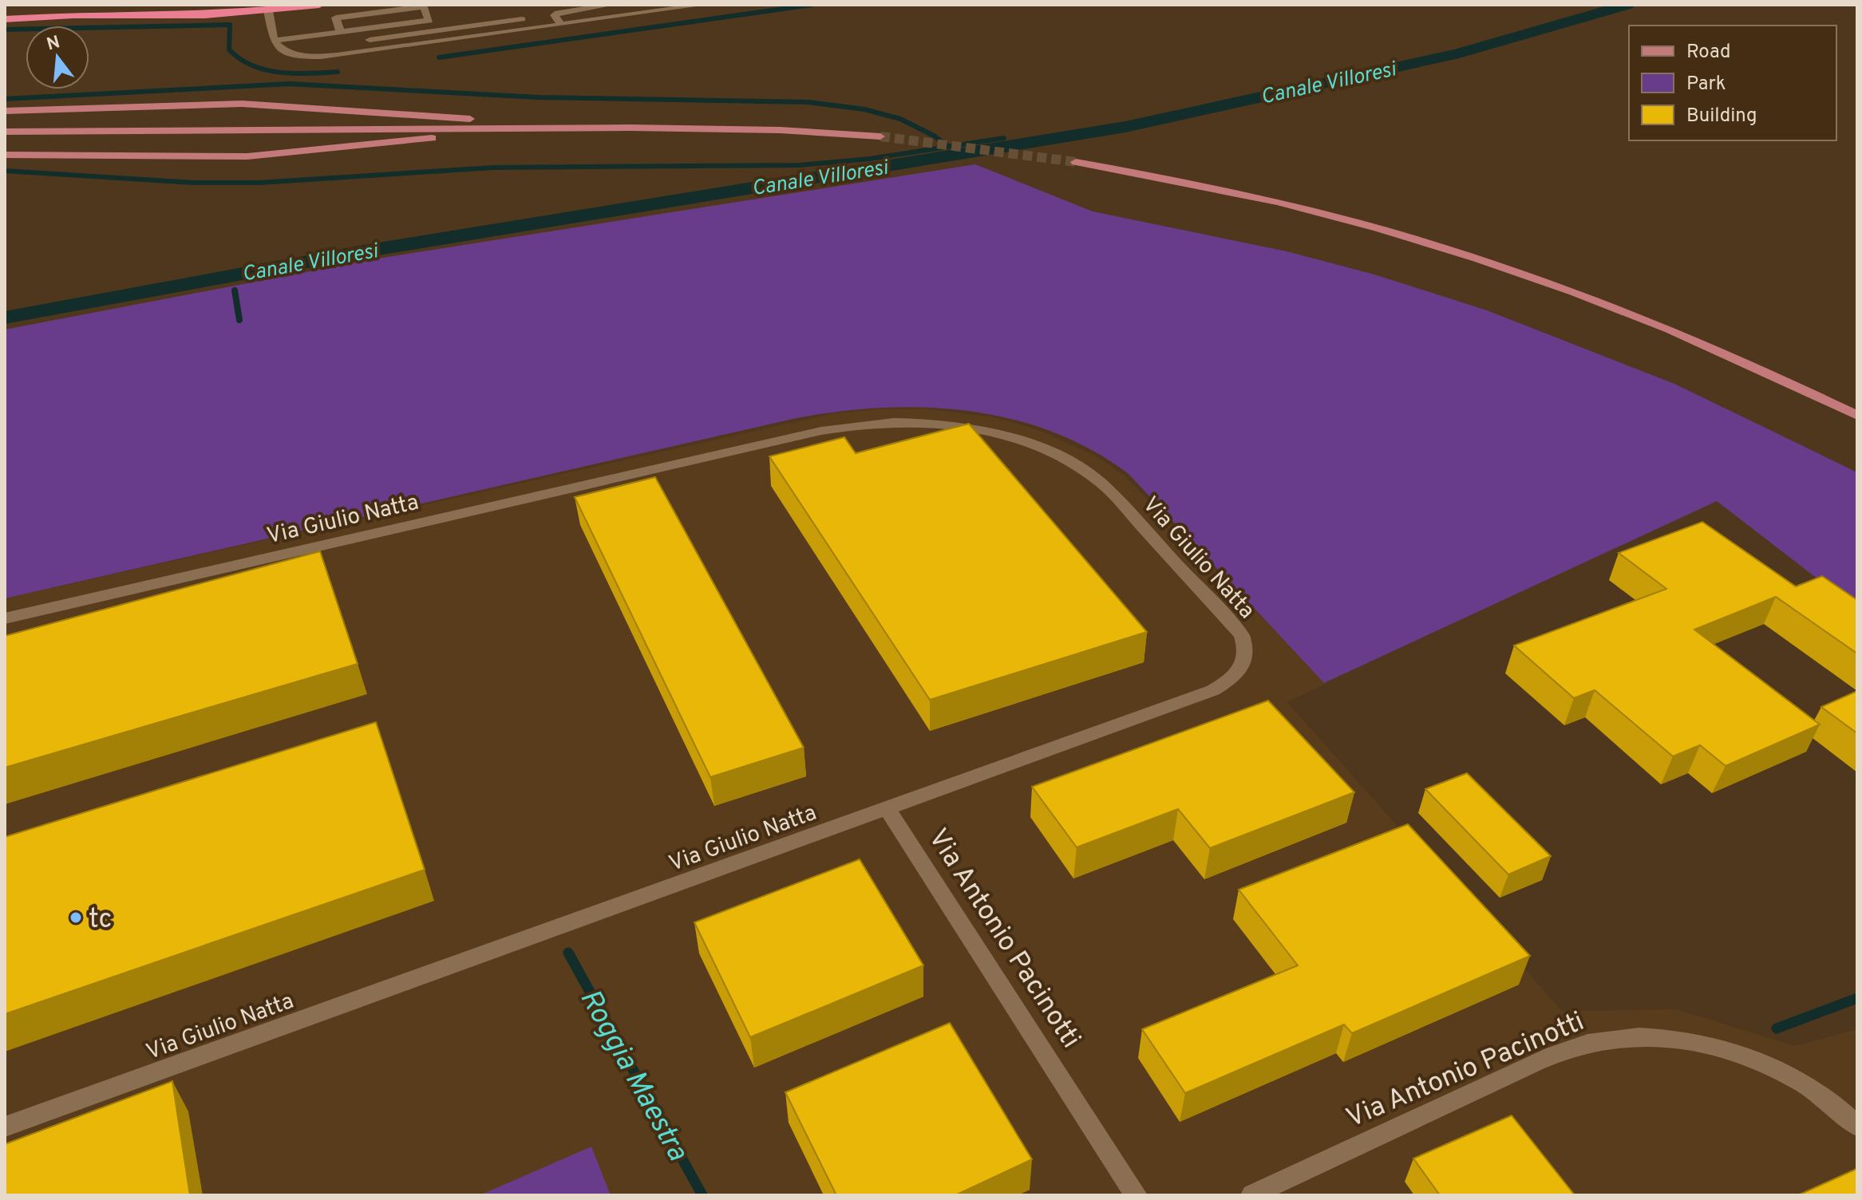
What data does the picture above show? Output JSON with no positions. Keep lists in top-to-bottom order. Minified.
{"streets":{"street":["Via Giulio Natta","Via Antonio Pacinotti"]},"crossings":[["Via Giulio Natta","Via Antonio Pacinotti"]],"water":["Canale Villoresi","Roggia Maestra"],"places":["tc"],"legend":["Road","Park","Building"],"north":"top"}
